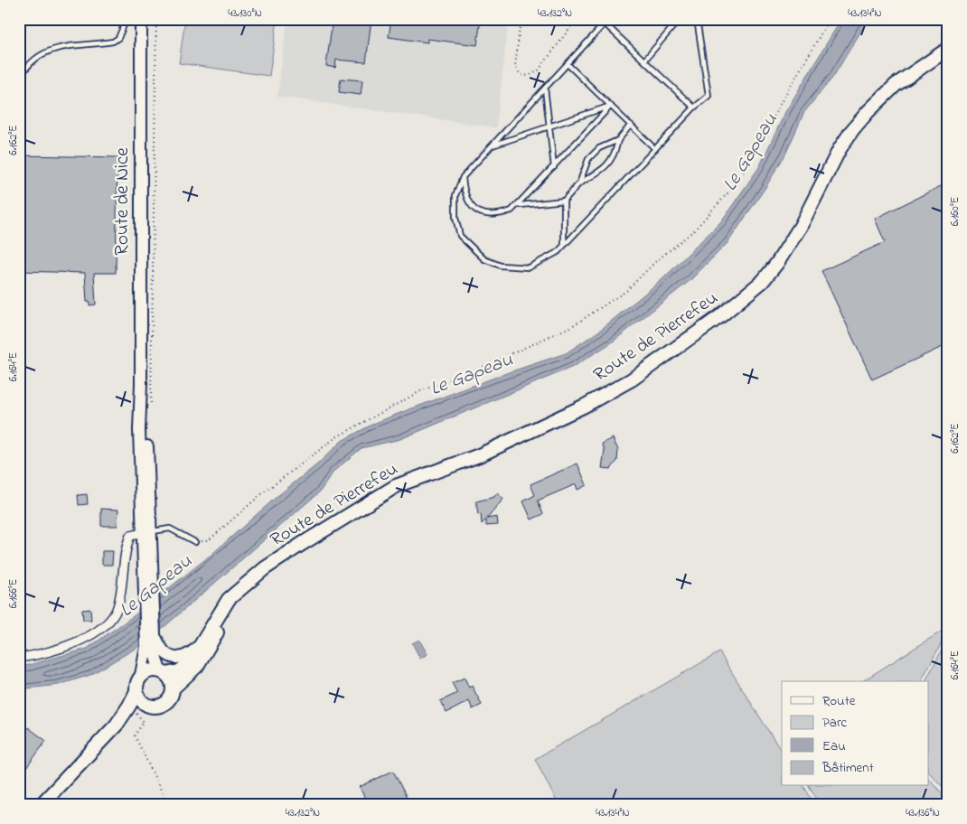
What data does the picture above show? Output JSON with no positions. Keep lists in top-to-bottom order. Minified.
{"streets":{"main road":["Route de Nice","Route de Pierrefeu"]},"water":["Le Gapeau"],"legend":["Route","Parc","Eau","Bâtiment"],"coordinates":["43.130°N","43.132°N","43.134°N","6.162°E","6.160°E","6.164°E","6.166°E","43.136°N"]}
